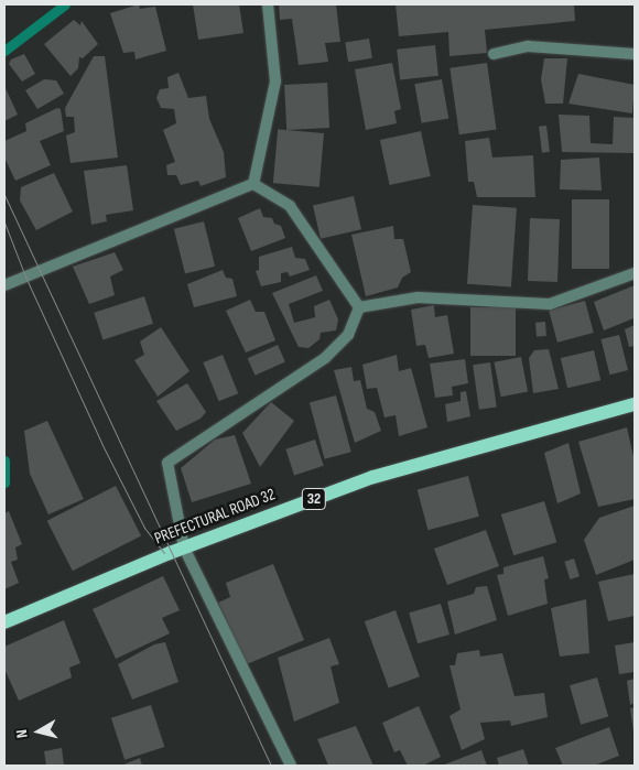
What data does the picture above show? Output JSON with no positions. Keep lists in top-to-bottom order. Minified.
{"streets":{"main road":["32","PREFECTURAL ROAD 32"]},"north":"left"}
